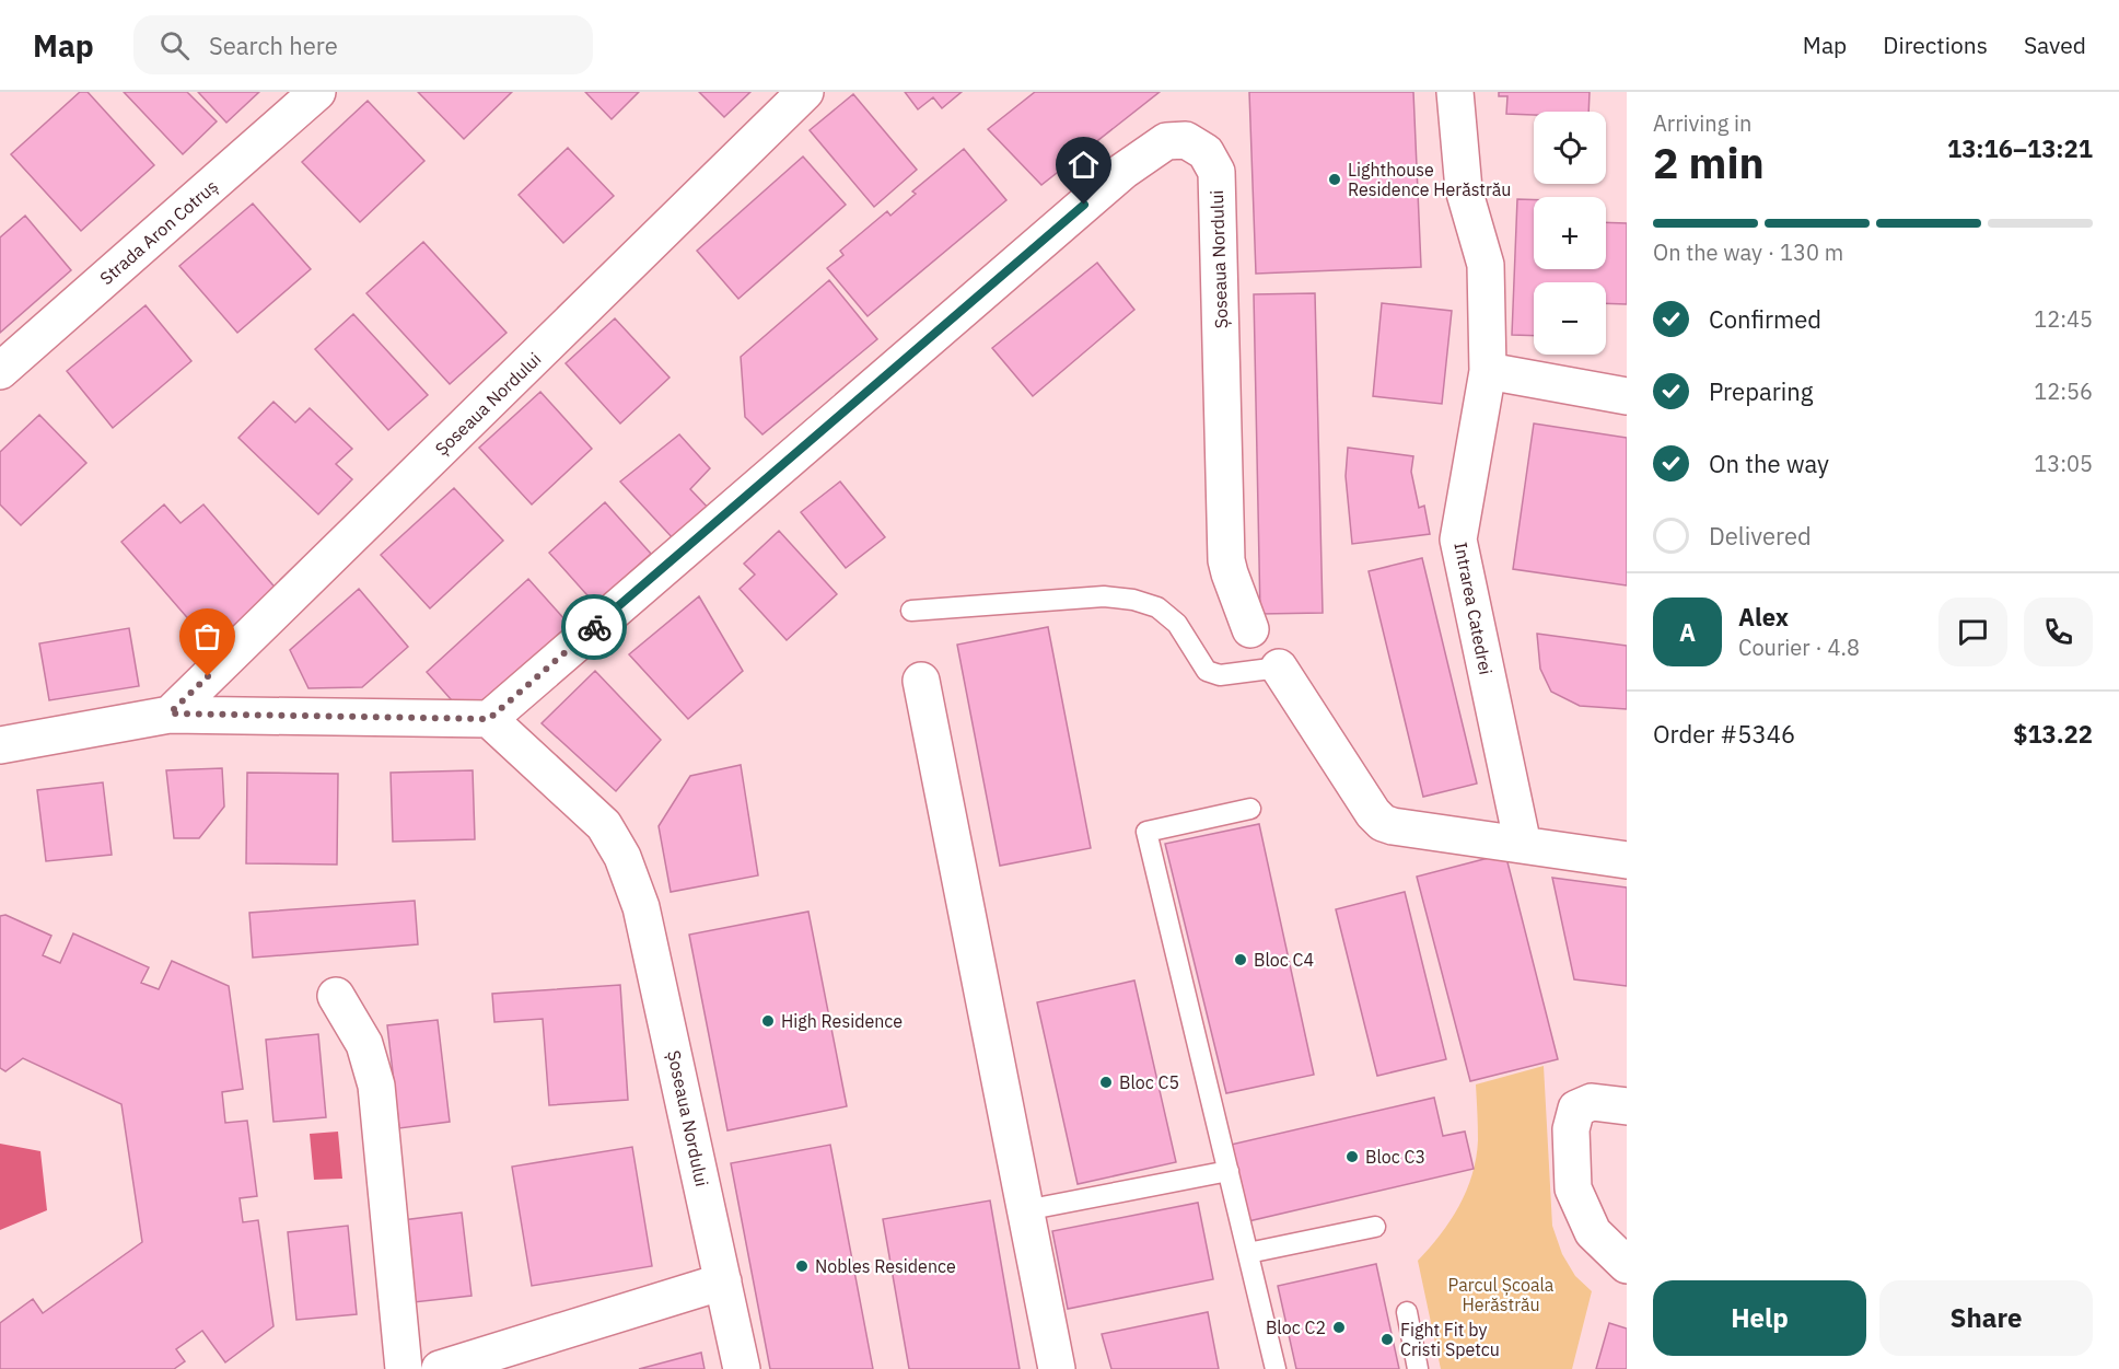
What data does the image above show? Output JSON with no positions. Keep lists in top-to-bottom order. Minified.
{"streets":{"street":["Strada Aron Cotruș","Șoseaua Nordului","Intrarea Catedrei"]},"parks":["Parcul Școala Herăstrău"],"places":["Lighthouse Residence Herăstrău","Bloc C4","High Residence","Bloc C5","Bloc C3","Nobles Residence","Bloc C2","Fight Fit by Cristi Spetcu"],"page":{"header":"Map","search":"Search here","nav":["Map","Directions","Saved"],"heading":["2 min","Arriving in","13:16–13:21"],"panel":["Alex","Courier · 4.8","Order #5346","$13.22"],"map_buttons":["+","−"],"bar":"On the way · 130 m","list":[["Confirmed","12:45"],["Preparing","12:56"],["On the way","13:05"],"Delivered"],"round":"A","buttons":["Help","Share"]}}
